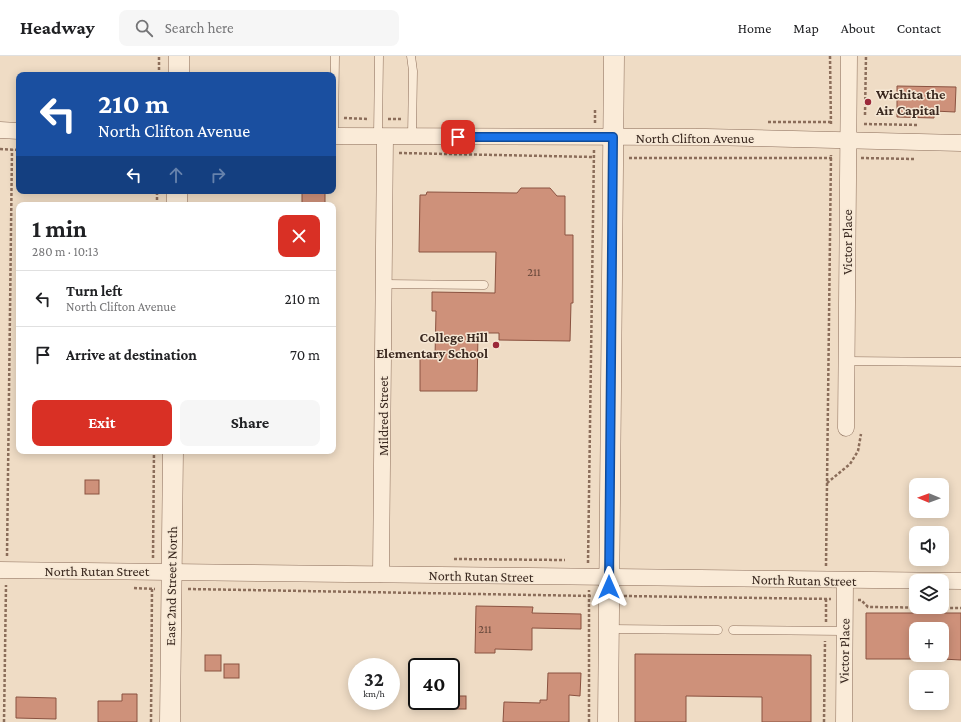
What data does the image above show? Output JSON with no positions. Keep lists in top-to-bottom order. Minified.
{"streets":{"street":["North Clifton Avenue","Victor Place","Mildred Street","North Rutan Street","East 2nd Street North"]},"crossings":[["North Clifton Avenue","Victor Place"],["North Clifton Avenue","Mildred Street"],["Victor Place","North Rutan Street"],["Mildred Street","North Rutan Street"],["North Rutan Street","East 2nd Street North"]],"places":["Wichita the Air Capital","College Hill Elementary School"],"house_numbers":["211","211"],"north":"left","page":{"header":"Headway","search":"Search here","nav":["Home","Map","About","Contact"],"turn":["210 m","North Clifton Avenue"],"heading":["1 min","280 m · 10:13"],"list":[{"name":"Turn left","note":"North Clifton Avenue","value":"210 m"},{"name":"Arrive at destination","value":"70 m"}],"buttons":["Exit","Share"],"map_buttons":["+","−"],"speed":"32 km/h","limit":"40"}}
